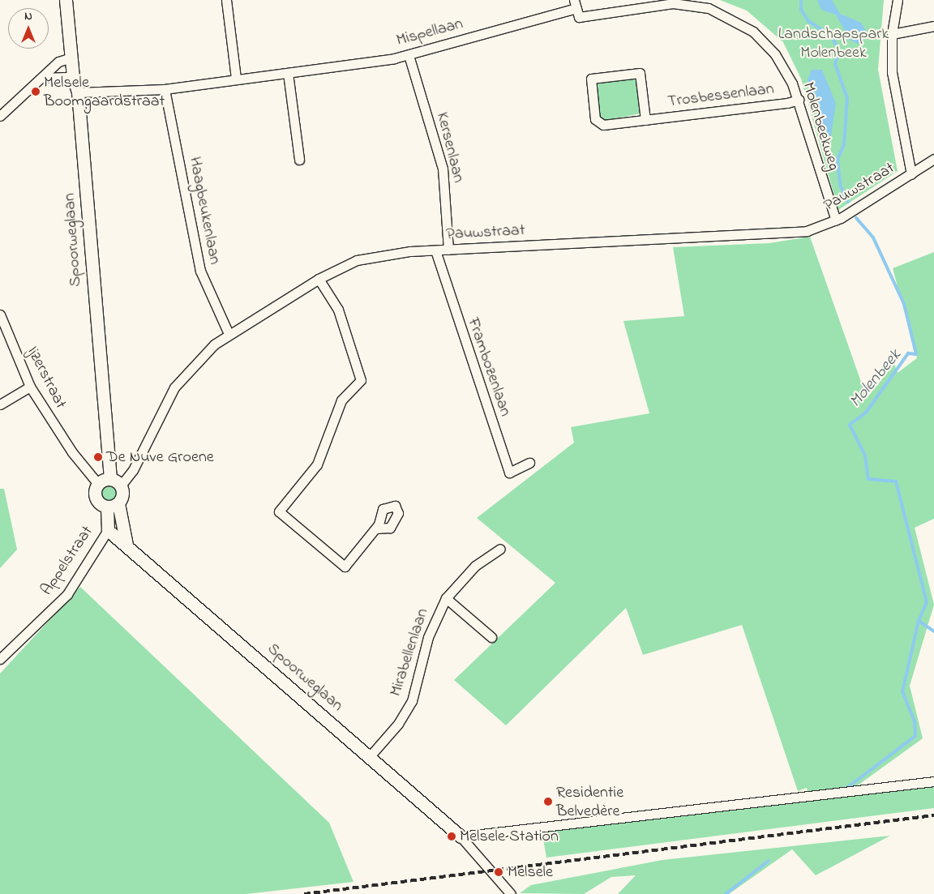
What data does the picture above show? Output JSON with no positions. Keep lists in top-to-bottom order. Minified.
{"streets":{"street":["Mispellaan","Trosbessenlaan","Molenbeekweg","Kersenlaan","Pauwstraat","Haagbeukenlaan","Spoorweglaan","Frambozenlaan","Ijzerstraat","Appelstraat","Mirabellenlaan"]},"crossings":[["Mispellaan","Molenbeekweg"],["Mispellaan","Kersenlaan"],["Mispellaan","Haagbeukenlaan"],["Mispellaan","Spoorweglaan"],["Trosbessenlaan","Molenbeekweg"],["Molenbeekweg","Pauwstraat"],["Kersenlaan","Pauwstraat"],["Pauwstraat","Haagbeukenlaan"],["Pauwstraat","Spoorweglaan"],["Pauwstraat","Frambozenlaan"],["Pauwstraat","Ijzerstraat"],["Pauwstraat","Appelstraat"],["Spoorweglaan","Ijzerstraat"],["Spoorweglaan","Appelstraat"],["Spoorweglaan","Mirabellenlaan"],["Ijzerstraat","Appelstraat"]],"water":["Molenbeek"],"parks":["Landschapspark Molenbeek"],"places":["Melsele Boomgaardstraat","De Nuve Groene","Residentie Belvedère","Melsele Station","Melsele"],"north":"top"}
